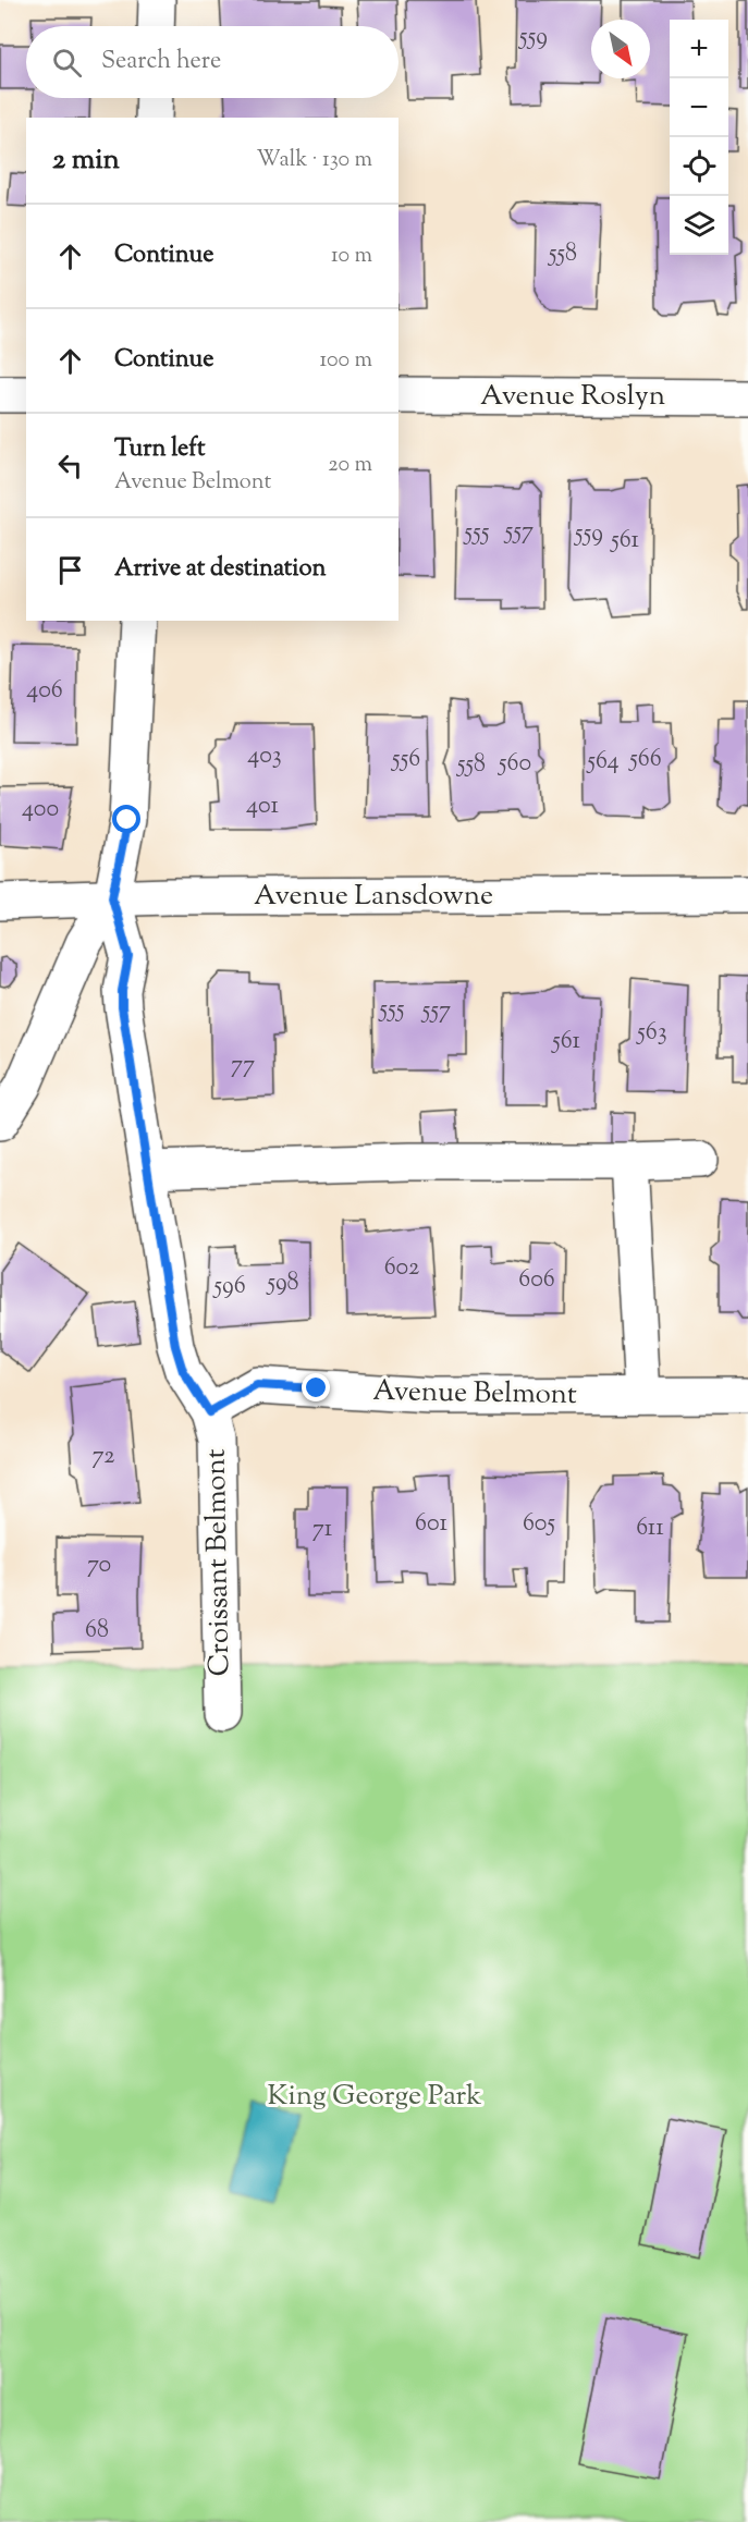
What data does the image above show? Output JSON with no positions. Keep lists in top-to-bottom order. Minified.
{"streets":{"street":["Avenue Roslyn","Avenue Lansdowne","Avenue Belmont","Croissant Belmont"]},"crossings":[["Avenue Lansdowne","Croissant Belmont"],["Avenue Belmont","Croissant Belmont"]],"parks":["King George Park"],"house_numbers":["559","558","557","555","559","561","406","403","556","566","564","560","558","401","400","555","557","563","561","77","602","606","598","596","72","601","605","611","71","70","68"],"north":"bottom right","page":{"map_buttons":["+","−"],"search":"Search here","heading":["2 min","Walk · 130 m"],"list":[["Continue","10 m"],["Continue","100 m"],["Turn left","Avenue Belmont","20 m"],"Arrive at destination"]}}
